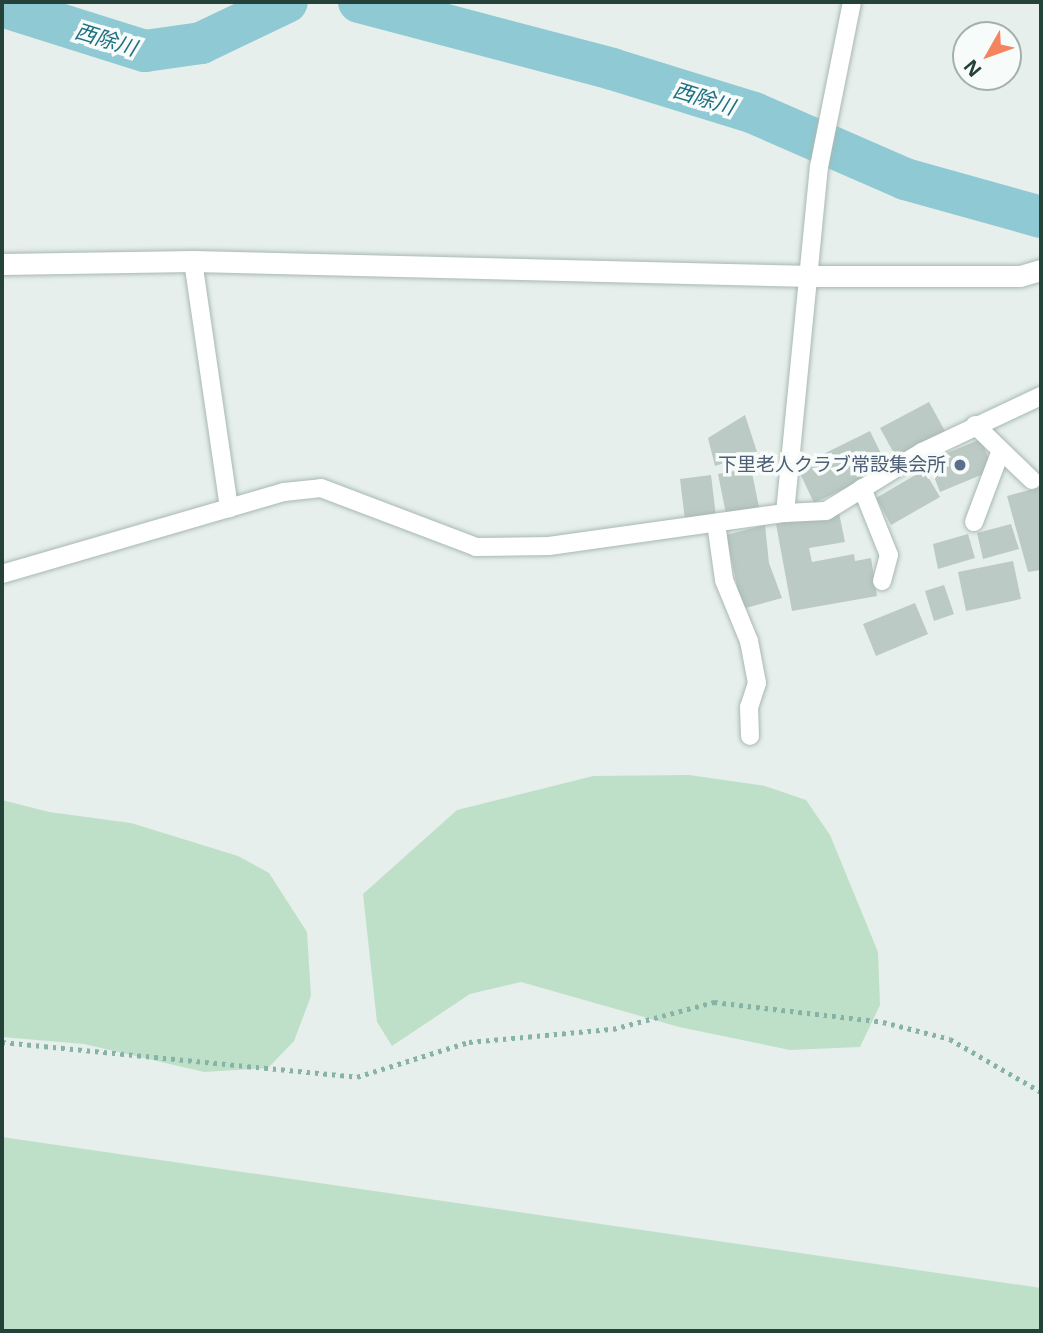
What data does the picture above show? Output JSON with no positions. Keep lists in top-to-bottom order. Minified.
{"water":["西除川"],"places":["下里老人クラブ常設集会所"],"north":"bottom left"}
